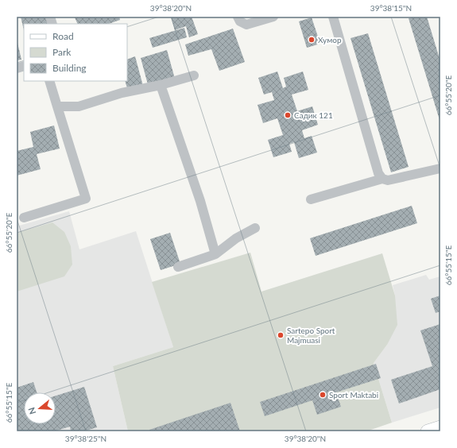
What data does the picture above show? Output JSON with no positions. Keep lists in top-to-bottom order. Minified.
{"places":["Хумор","Садик 121","Sartepo Sport Majmuasi","Sport Maktabi"],"legend":["Road","Park","Building"],"north":"left","coordinates":["39°38'20\"N","39°38'15\"N","66°55'20\"E","66°55'15\"E","39°38'25\"N"]}
